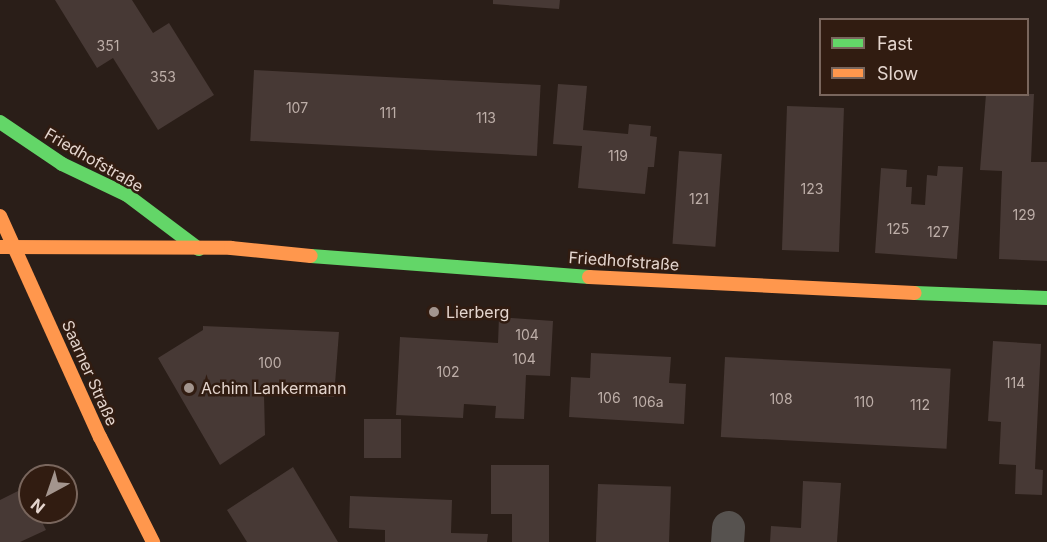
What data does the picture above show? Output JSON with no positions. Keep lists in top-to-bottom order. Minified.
{"streets":{"street":["Friedhofstraße","Saarner Straße"]},"crossings":[["Friedhofstraße","Saarner Straße"]],"places":["Lierberg","Achim Lankermann"],"house_numbers":["351","353","107","111","113","119","123","121","129","125","127","104","104","100","102","114","106","108","106a","110","112"],"legend":["Fast","Slow"],"north":"bottom left"}
